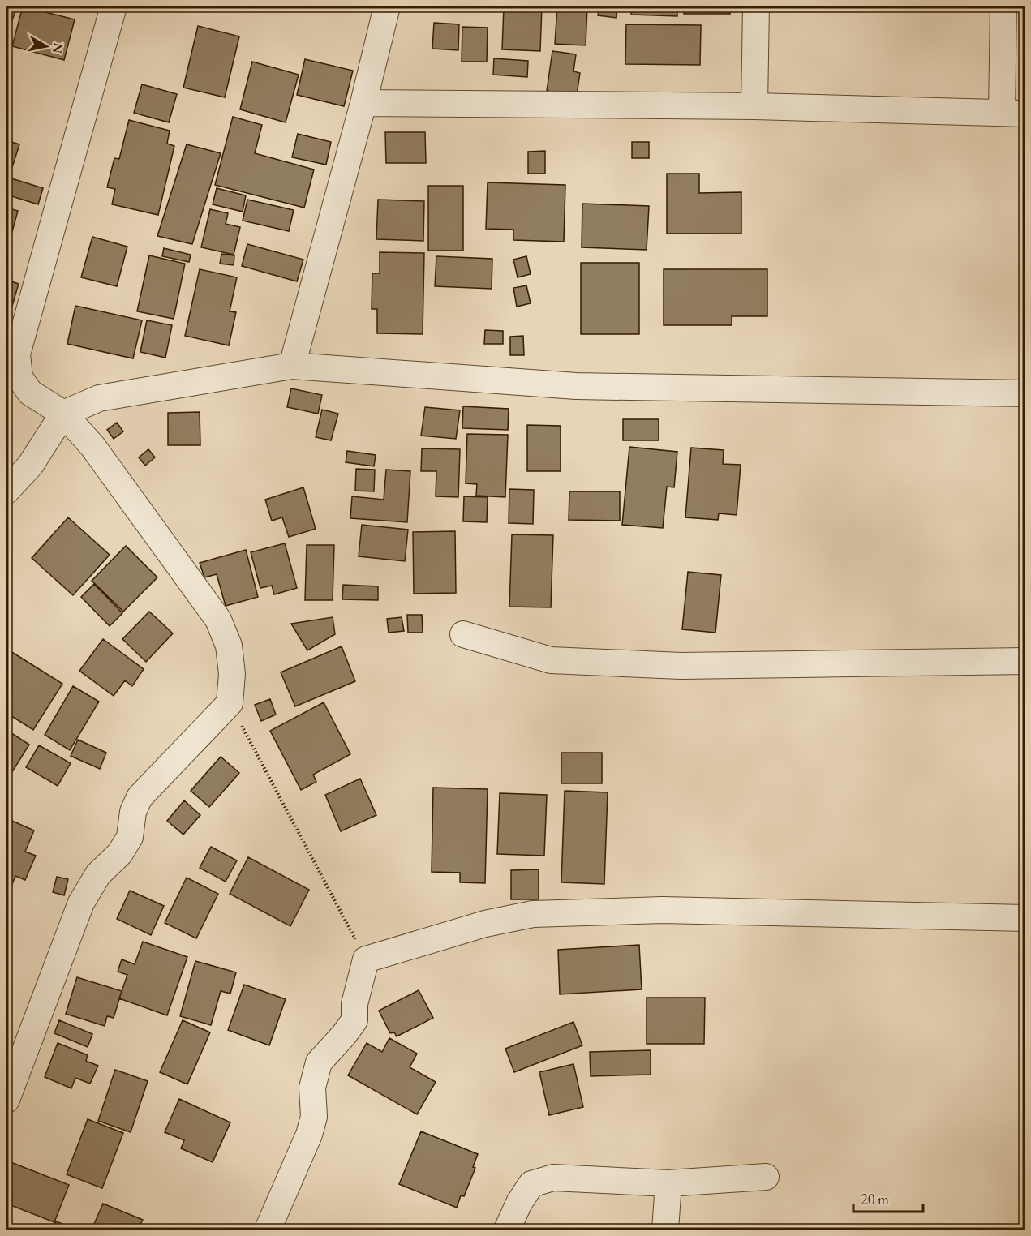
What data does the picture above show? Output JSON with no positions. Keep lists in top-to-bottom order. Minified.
{"scale_bar":"20 m","north":"right"}
